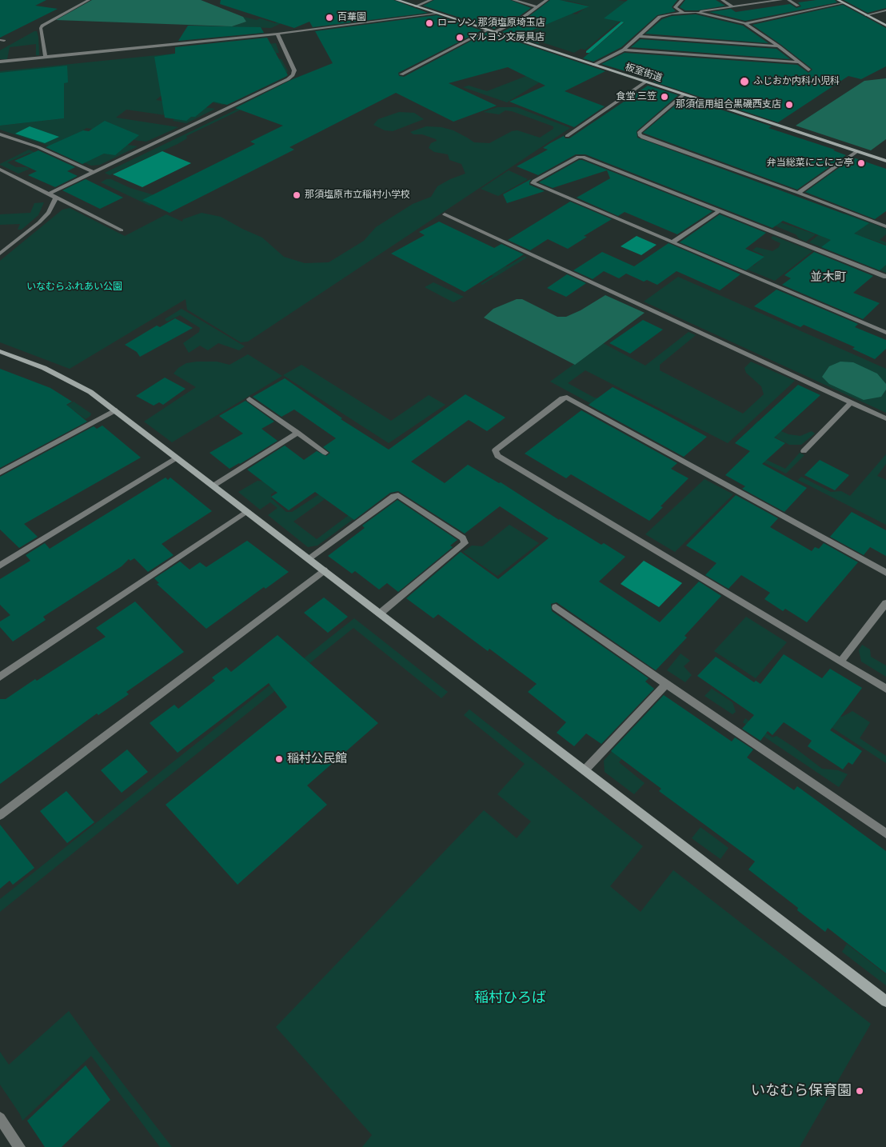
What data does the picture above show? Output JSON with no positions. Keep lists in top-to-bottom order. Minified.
{"streets":{"street":["板室街道"]},"districts":["並木町"],"parks":["いなむらふれあい公園","稲村ひろば"],"places":["百華園","ローソン 那須塩原埼玉店","マルヨシ文房具店","ふじおか内科小児科","食堂 三笠","那須信用組合黒磯西支店","弁当総菜にこにこ亭","那須塩原市立稲村小学校","稲村公民館","いなむら保育園"]}
